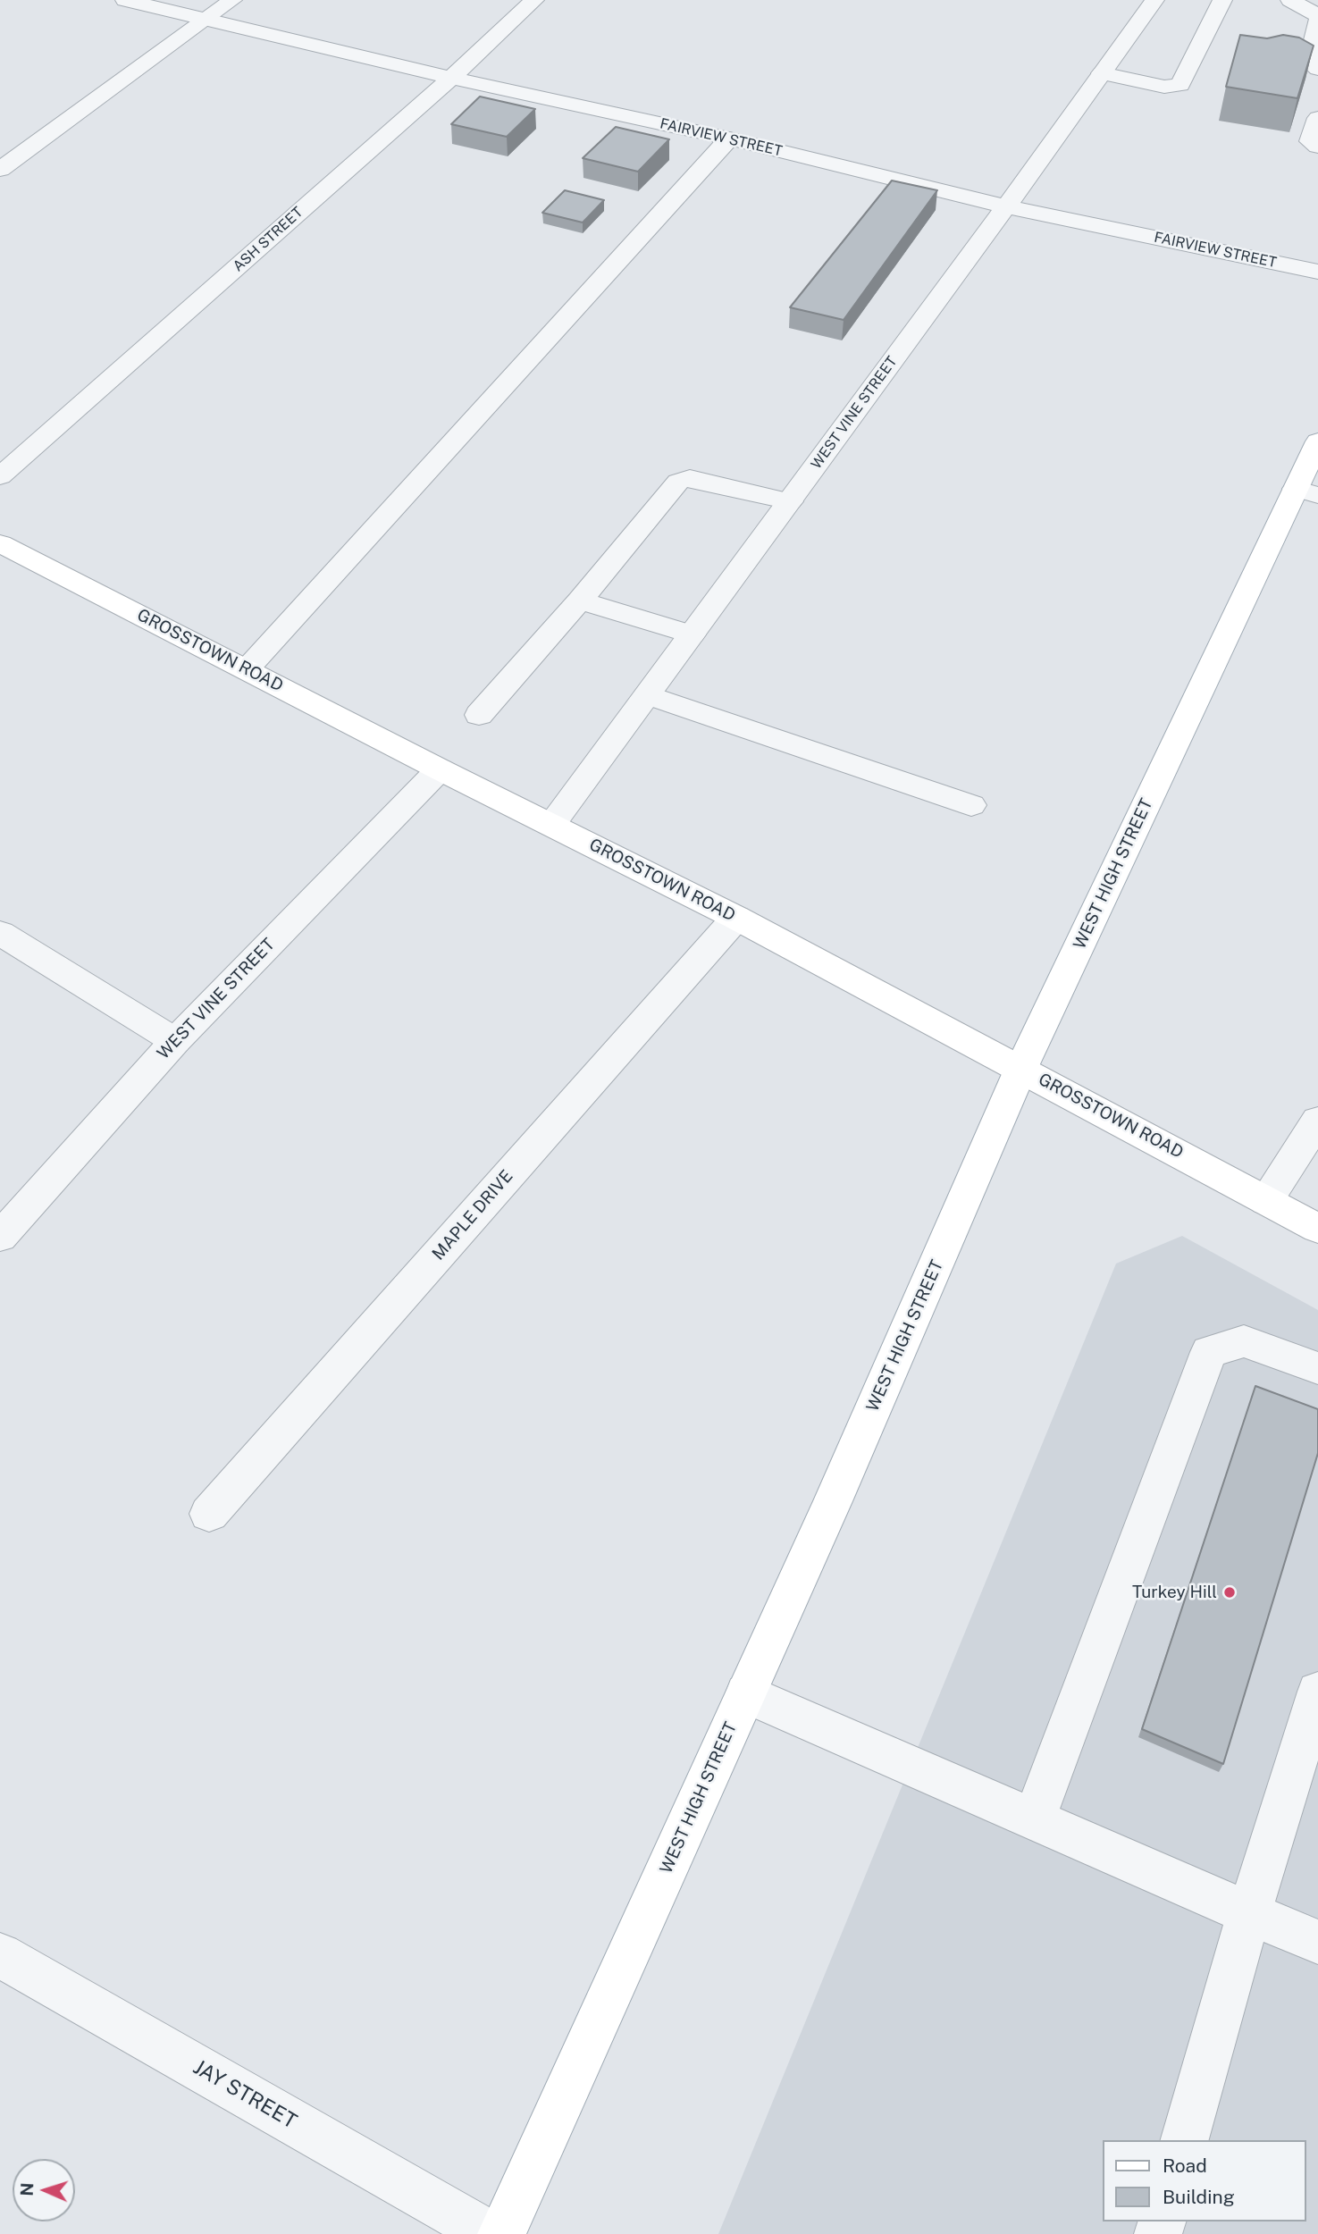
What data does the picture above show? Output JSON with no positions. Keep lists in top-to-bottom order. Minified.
{"streets":{"main road":["GROSSTOWN ROAD","WEST HIGH STREET"],"street":["FAIRVIEW STREET","ASH STREET","WEST VINE STREET","MAPLE DRIVE","JAY STREET"]},"crossings":[["FAIRVIEW STREET","ASH STREET"],["FAIRVIEW STREET","WEST VINE STREET"],["WEST VINE STREET","GROSSTOWN ROAD"],["GROSSTOWN ROAD","WEST HIGH STREET"],["GROSSTOWN ROAD","MAPLE DRIVE"]],"places":["Turkey Hill"],"legend":["Road","Building"],"north":"left"}
